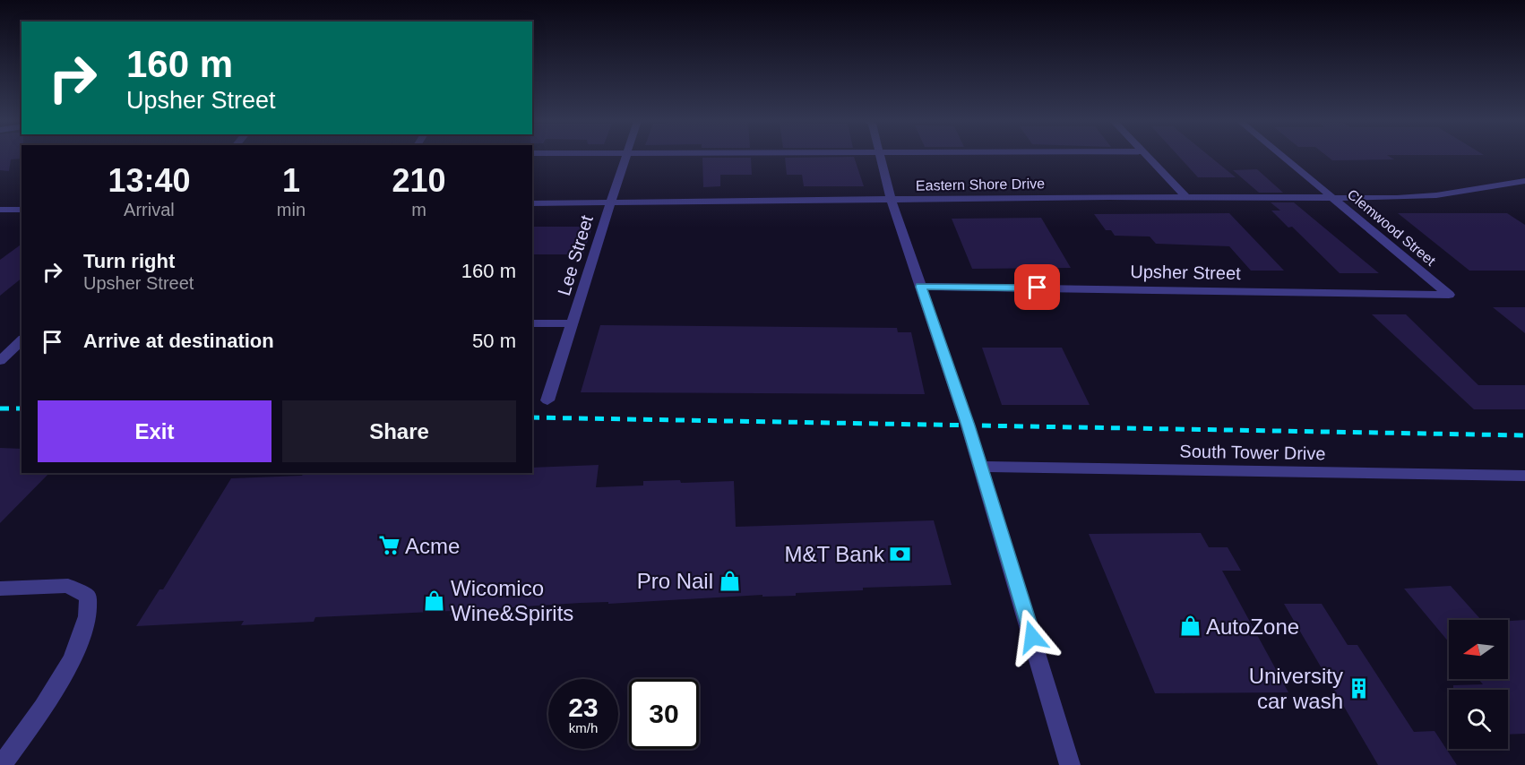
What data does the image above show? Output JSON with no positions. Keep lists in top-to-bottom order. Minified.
{"streets":{"street":["Eastern Shore Drive","Clemwood Street","Lee Street","Upsher Street","South Tower Drive"]},"crossings":[["Eastern Shore Drive","Clemwood Street"],["Eastern Shore Drive","Lee Street"],["Clemwood Street","Upsher Street"]],"places":{"supermarket":["Acme"],"bank":["M&T Bank"],"shop":["Pro Nail","Wicomico Wine&Spirits","AutoZone"],"building":["University car wash"]},"north":"left","page":{"turn":["160 m","Upsher Street"],"eta":["13:40","Arrival","1","min","210","m"],"list":[{"name":"Turn right","note":"Upsher Street","value":"160 m"},{"name":"Arrive at destination","value":"50 m"}],"buttons":["Exit","Share"],"speed":"23 km/h","limit":"30"}}
